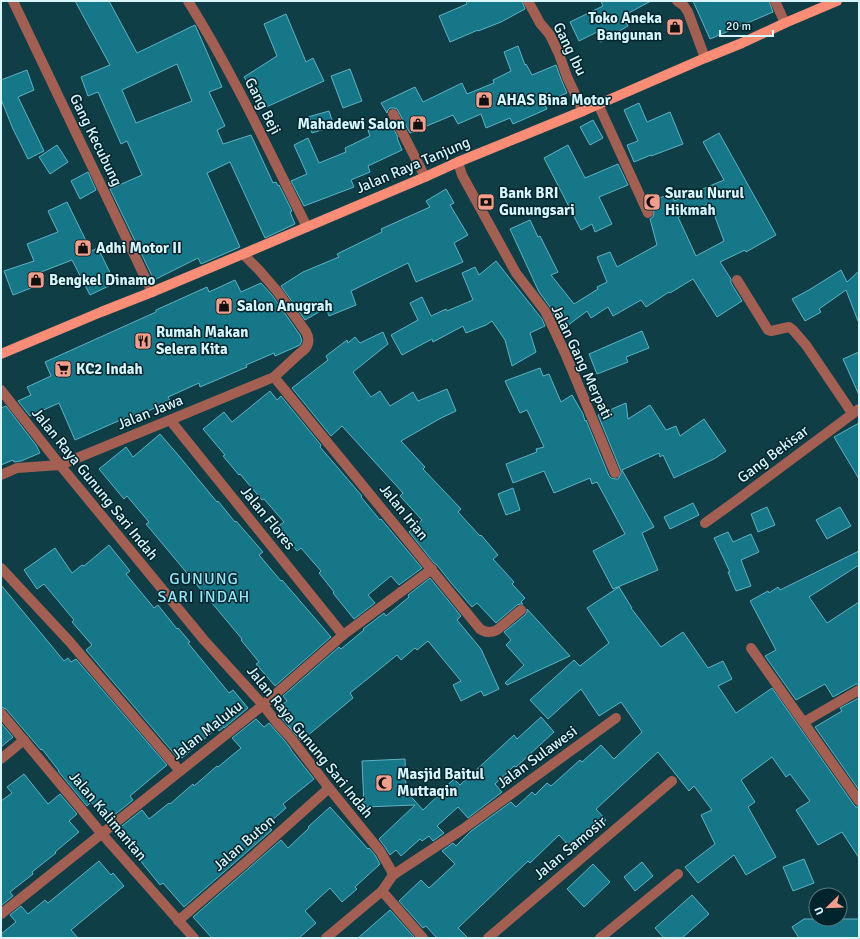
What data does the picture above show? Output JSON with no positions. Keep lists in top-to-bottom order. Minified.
{"streets":{"main road":["Jalan Raya Tanjung"],"street":["Gang Ibu","Gang Beji","Gang Kecubung","Jalan Gang Merpati","Jalan Jawa","Gang Bekisar","Jalan Raya Gunung Sari Indah","Jalan Irian","Jalan Flores","Jalan Maluku","Jalan Sulawesi","Jalan Kalimantan","Jalan Buton","Jalan Samosir"]},"crossings":[["Gang Ibu","Jalan Raya Tanjung"],["Gang Beji","Jalan Raya Tanjung"],["Gang Kecubung","Jalan Raya Tanjung"],["Jalan Raya Tanjung","Jalan Gang Merpati"],["Jalan Raya Tanjung","Jalan Jawa"],["Jalan Jawa","Jalan Raya Gunung Sari Indah"],["Jalan Jawa","Jalan Irian"],["Jalan Jawa","Jalan Flores"],["Jalan Raya Gunung Sari Indah","Jalan Maluku"],["Jalan Raya Gunung Sari Indah","Jalan Sulawesi"],["Jalan Raya Gunung Sari Indah","Jalan Buton"],["Jalan Irian","Jalan Maluku"],["Jalan Flores","Jalan Maluku"],["Jalan Maluku","Jalan Kalimantan"],["Jalan Kalimantan","Jalan Buton"]],"districts":["GUNUNG SARI INDAH"],"places":{"shop":["Toko Aneka Bangunan","AHAS Bina Motor","Mahadewi Salon","Adhi Motor II","Bengkel Dinamo","Salon Anugrah"],"bank":["Bank BRI Gunungsari"],"mosque":["Surau Nurul Hikmah","Masjid Baitul Muttaqin"],"restaurant":["Rumah Makan Selera Kita"],"supermarket":["KC2 Indah"]},"scale_bar":"20 m","north":"bottom left"}
